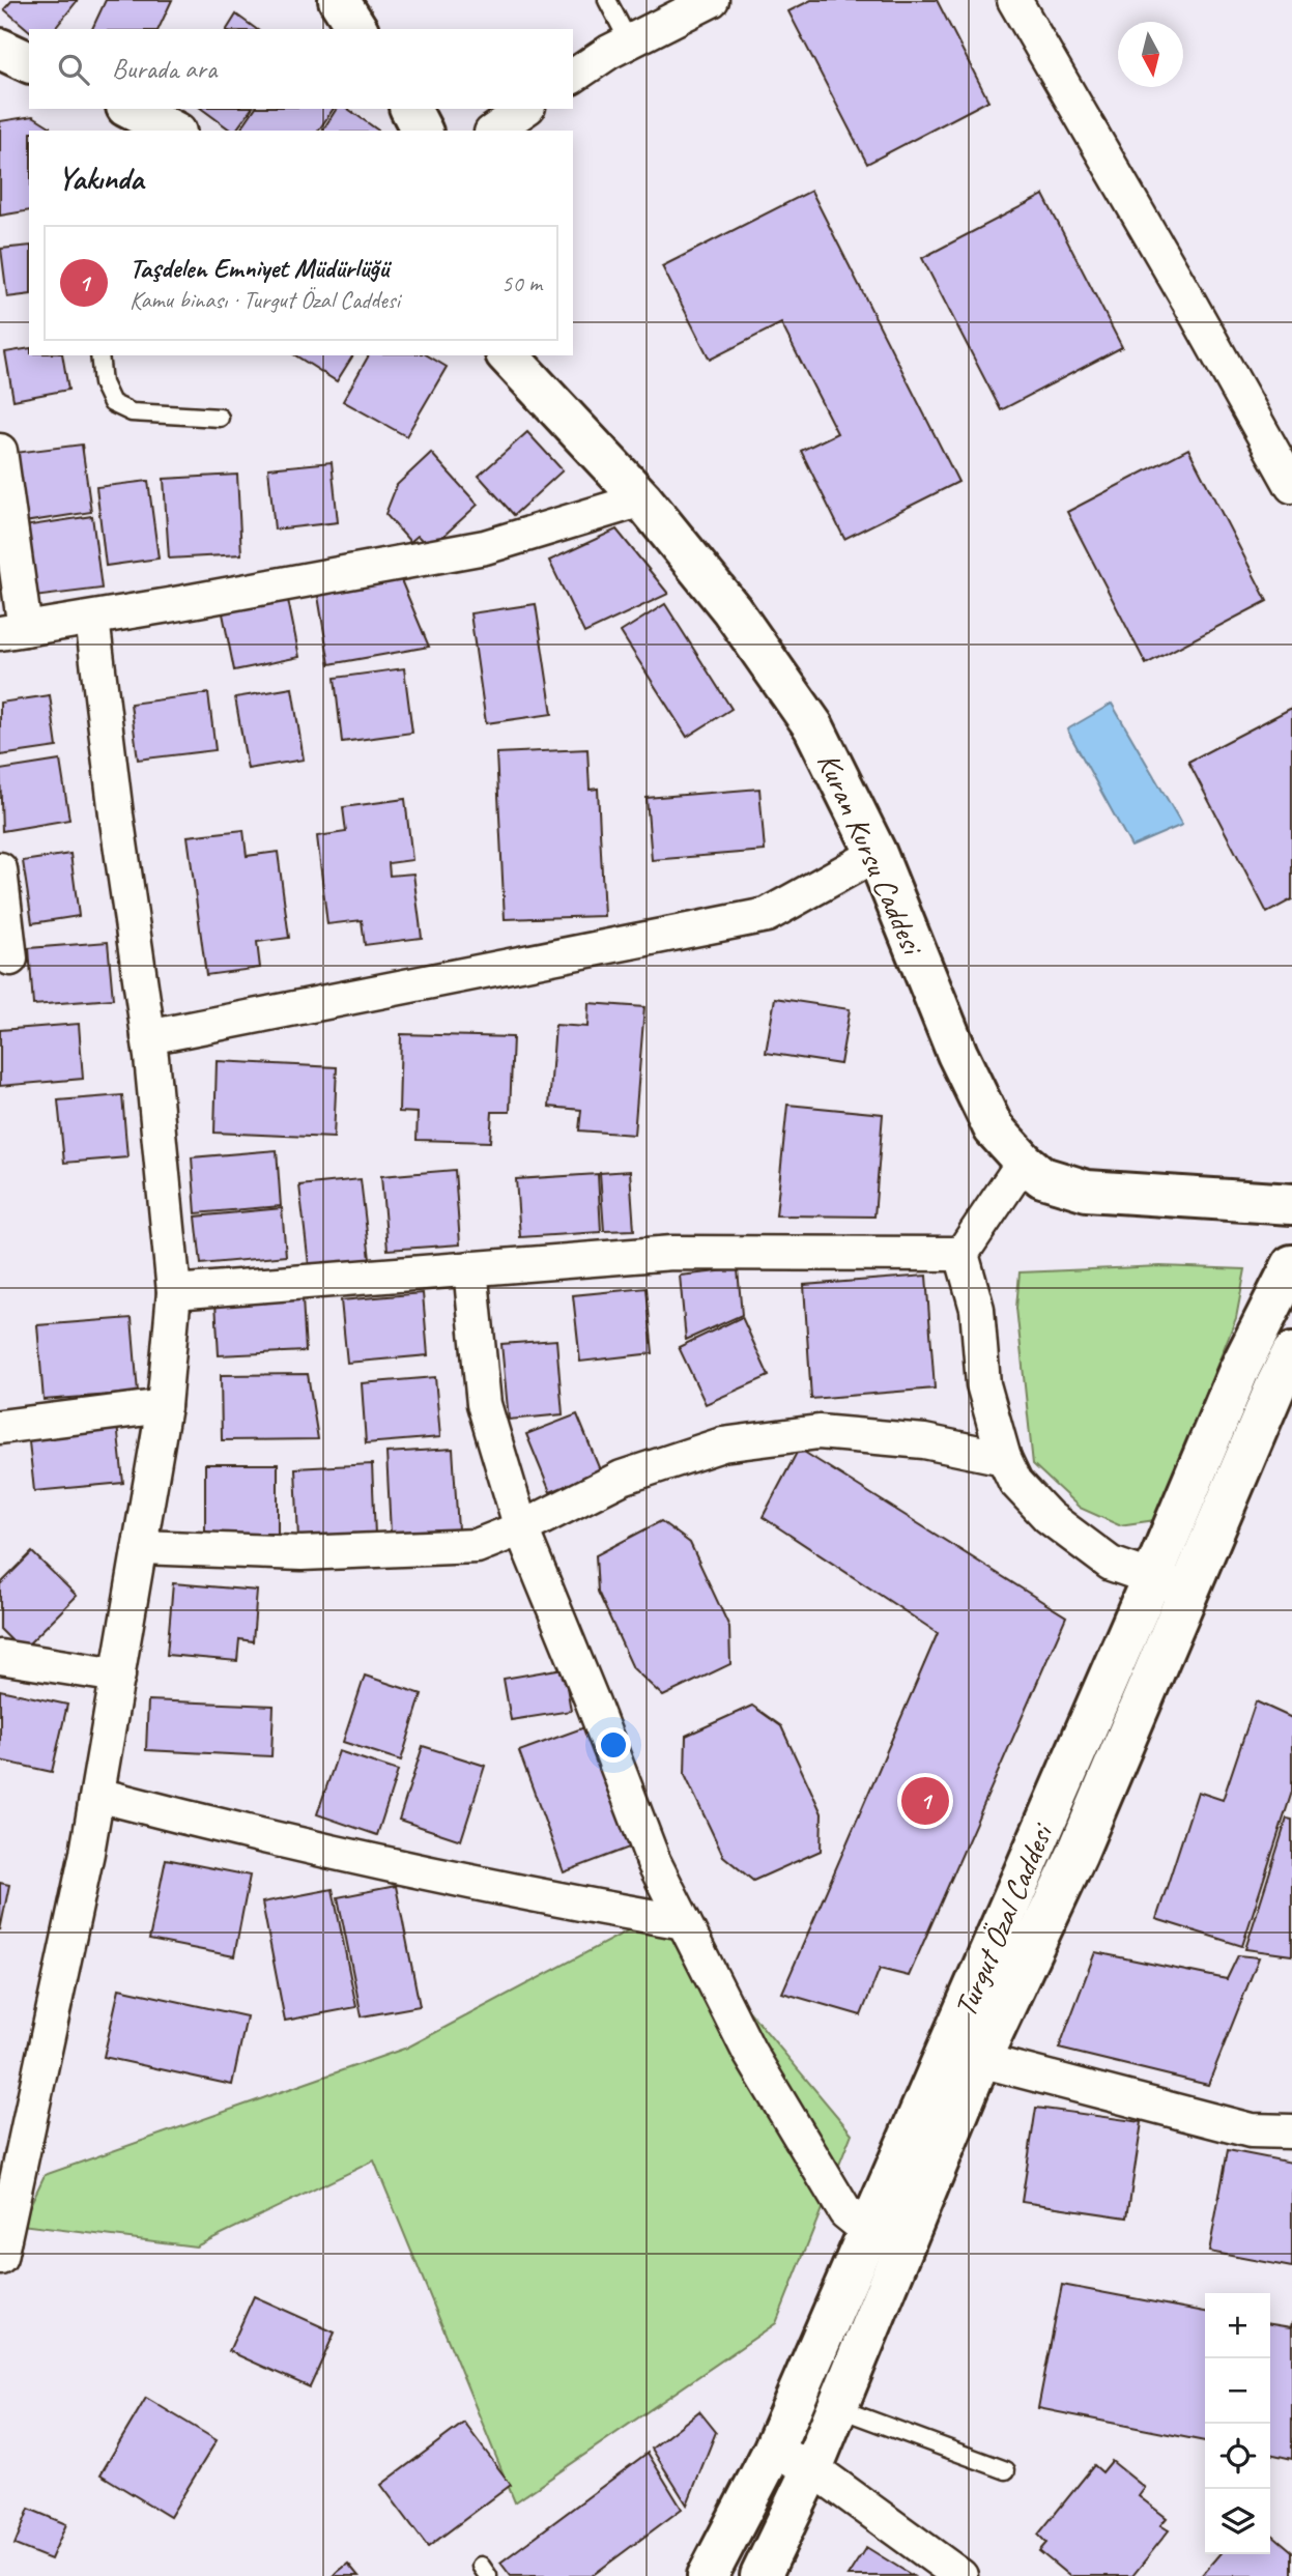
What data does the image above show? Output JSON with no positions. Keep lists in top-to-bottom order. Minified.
{"streets":{"main road":["Kuran Kursu Caddesi","Turgut Özal Caddesi"]},"north":"bottom","page":{"search":"Burada ara","heading":"Yakında","list":[{"mark":"1","name":"Taşdelen Emniyet Müdürlüğü","note":"Kamu binası · Turgut Özal Caddesi","value":"50 m"}],"pins":"1","map_buttons":["+","−"]}}
